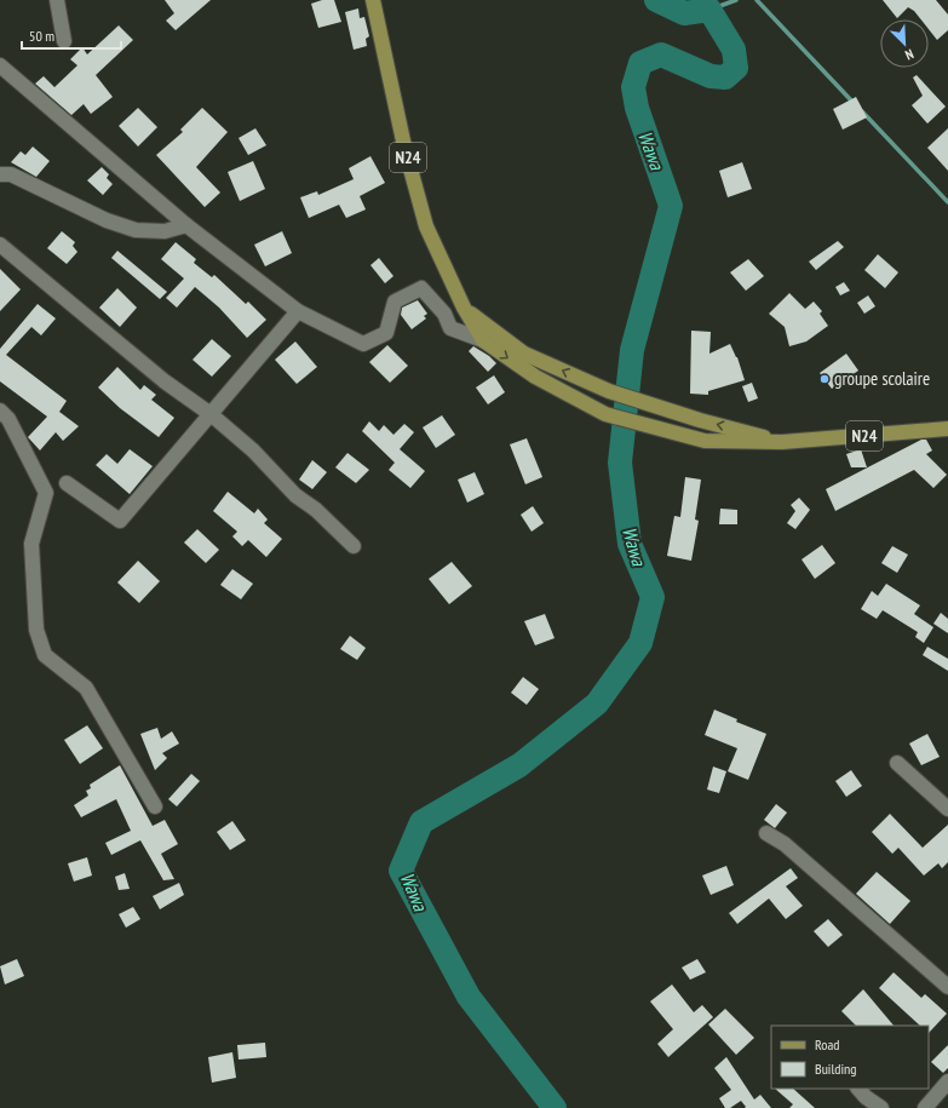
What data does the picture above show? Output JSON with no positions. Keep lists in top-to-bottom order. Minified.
{"streets":{"main road":["N24"]},"water":["Wawa"],"places":["groupe scolaire"],"legend":["Road","Building"],"scale_bar":"50 m","north":"bottom right"}
